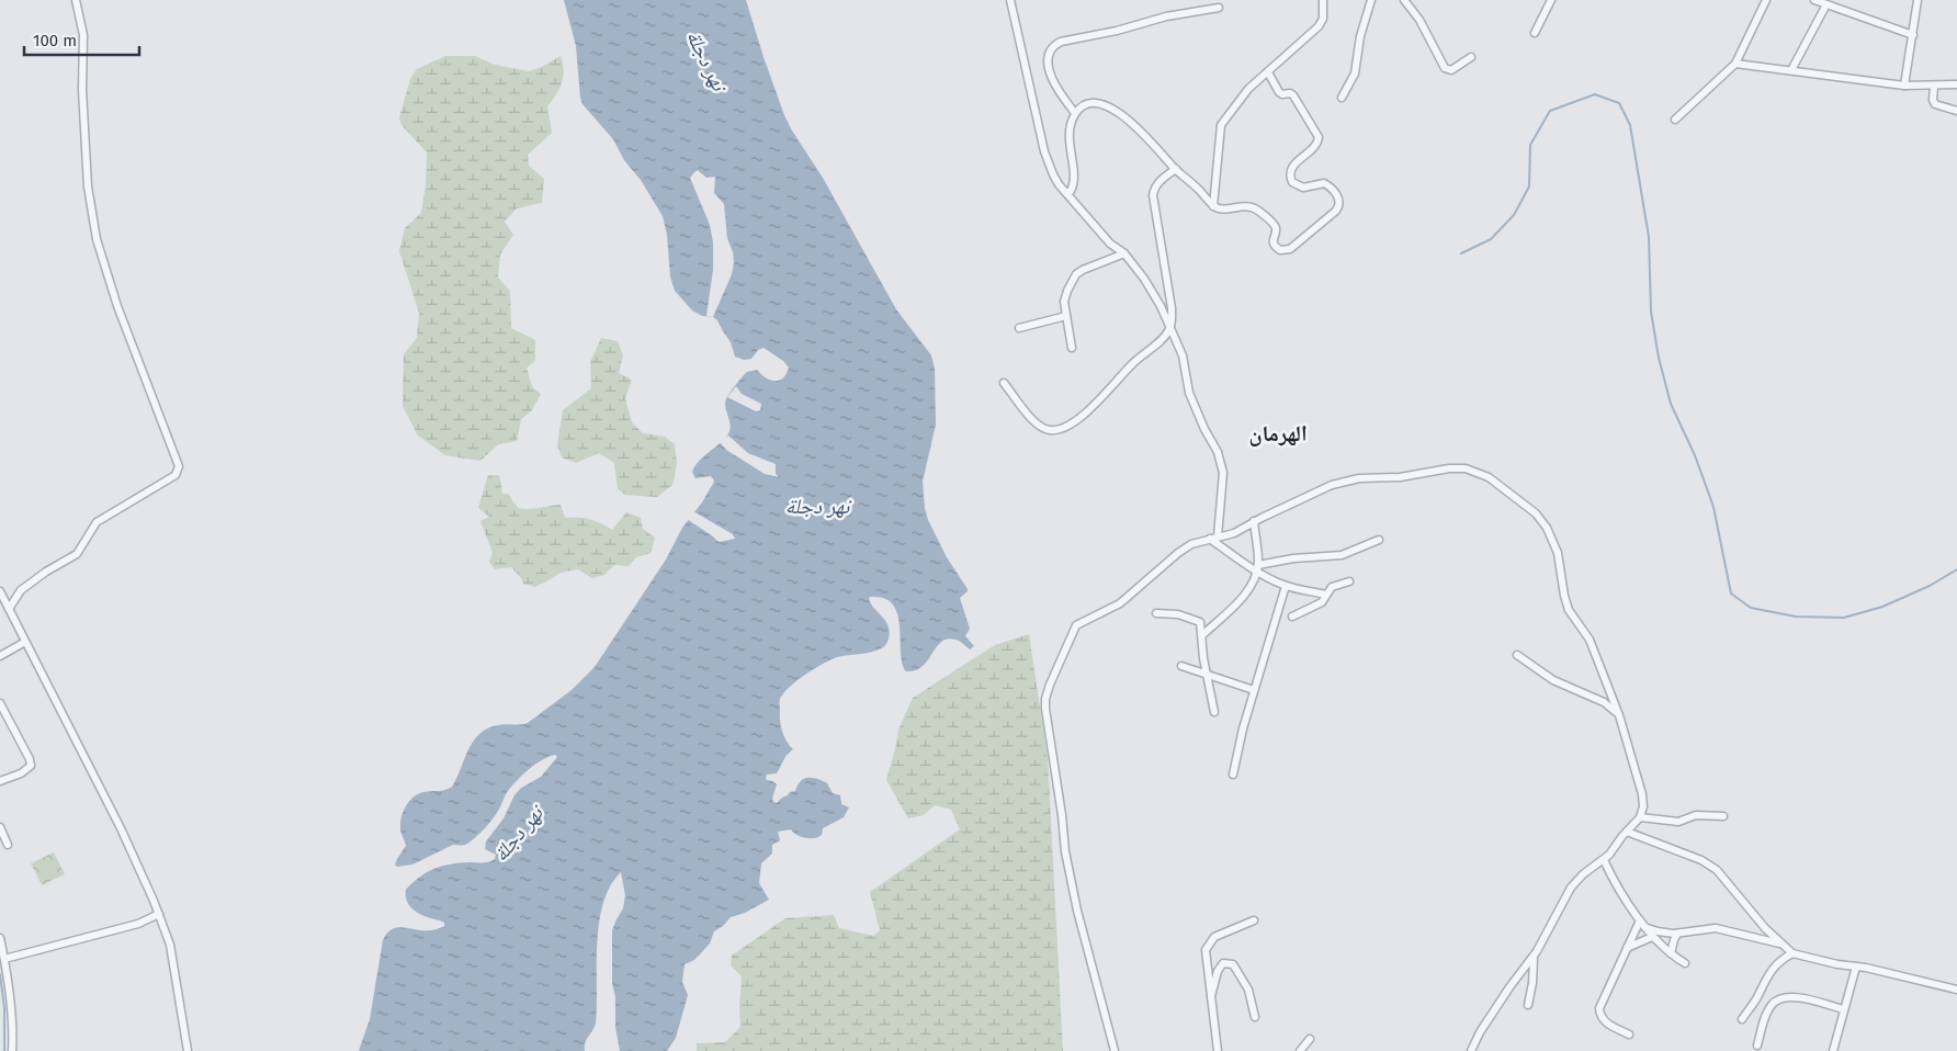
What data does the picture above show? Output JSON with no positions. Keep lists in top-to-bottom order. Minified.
{"districts":["الهرمان"],"water":["نهر دجلة"],"scale_bar":"100 m"}
